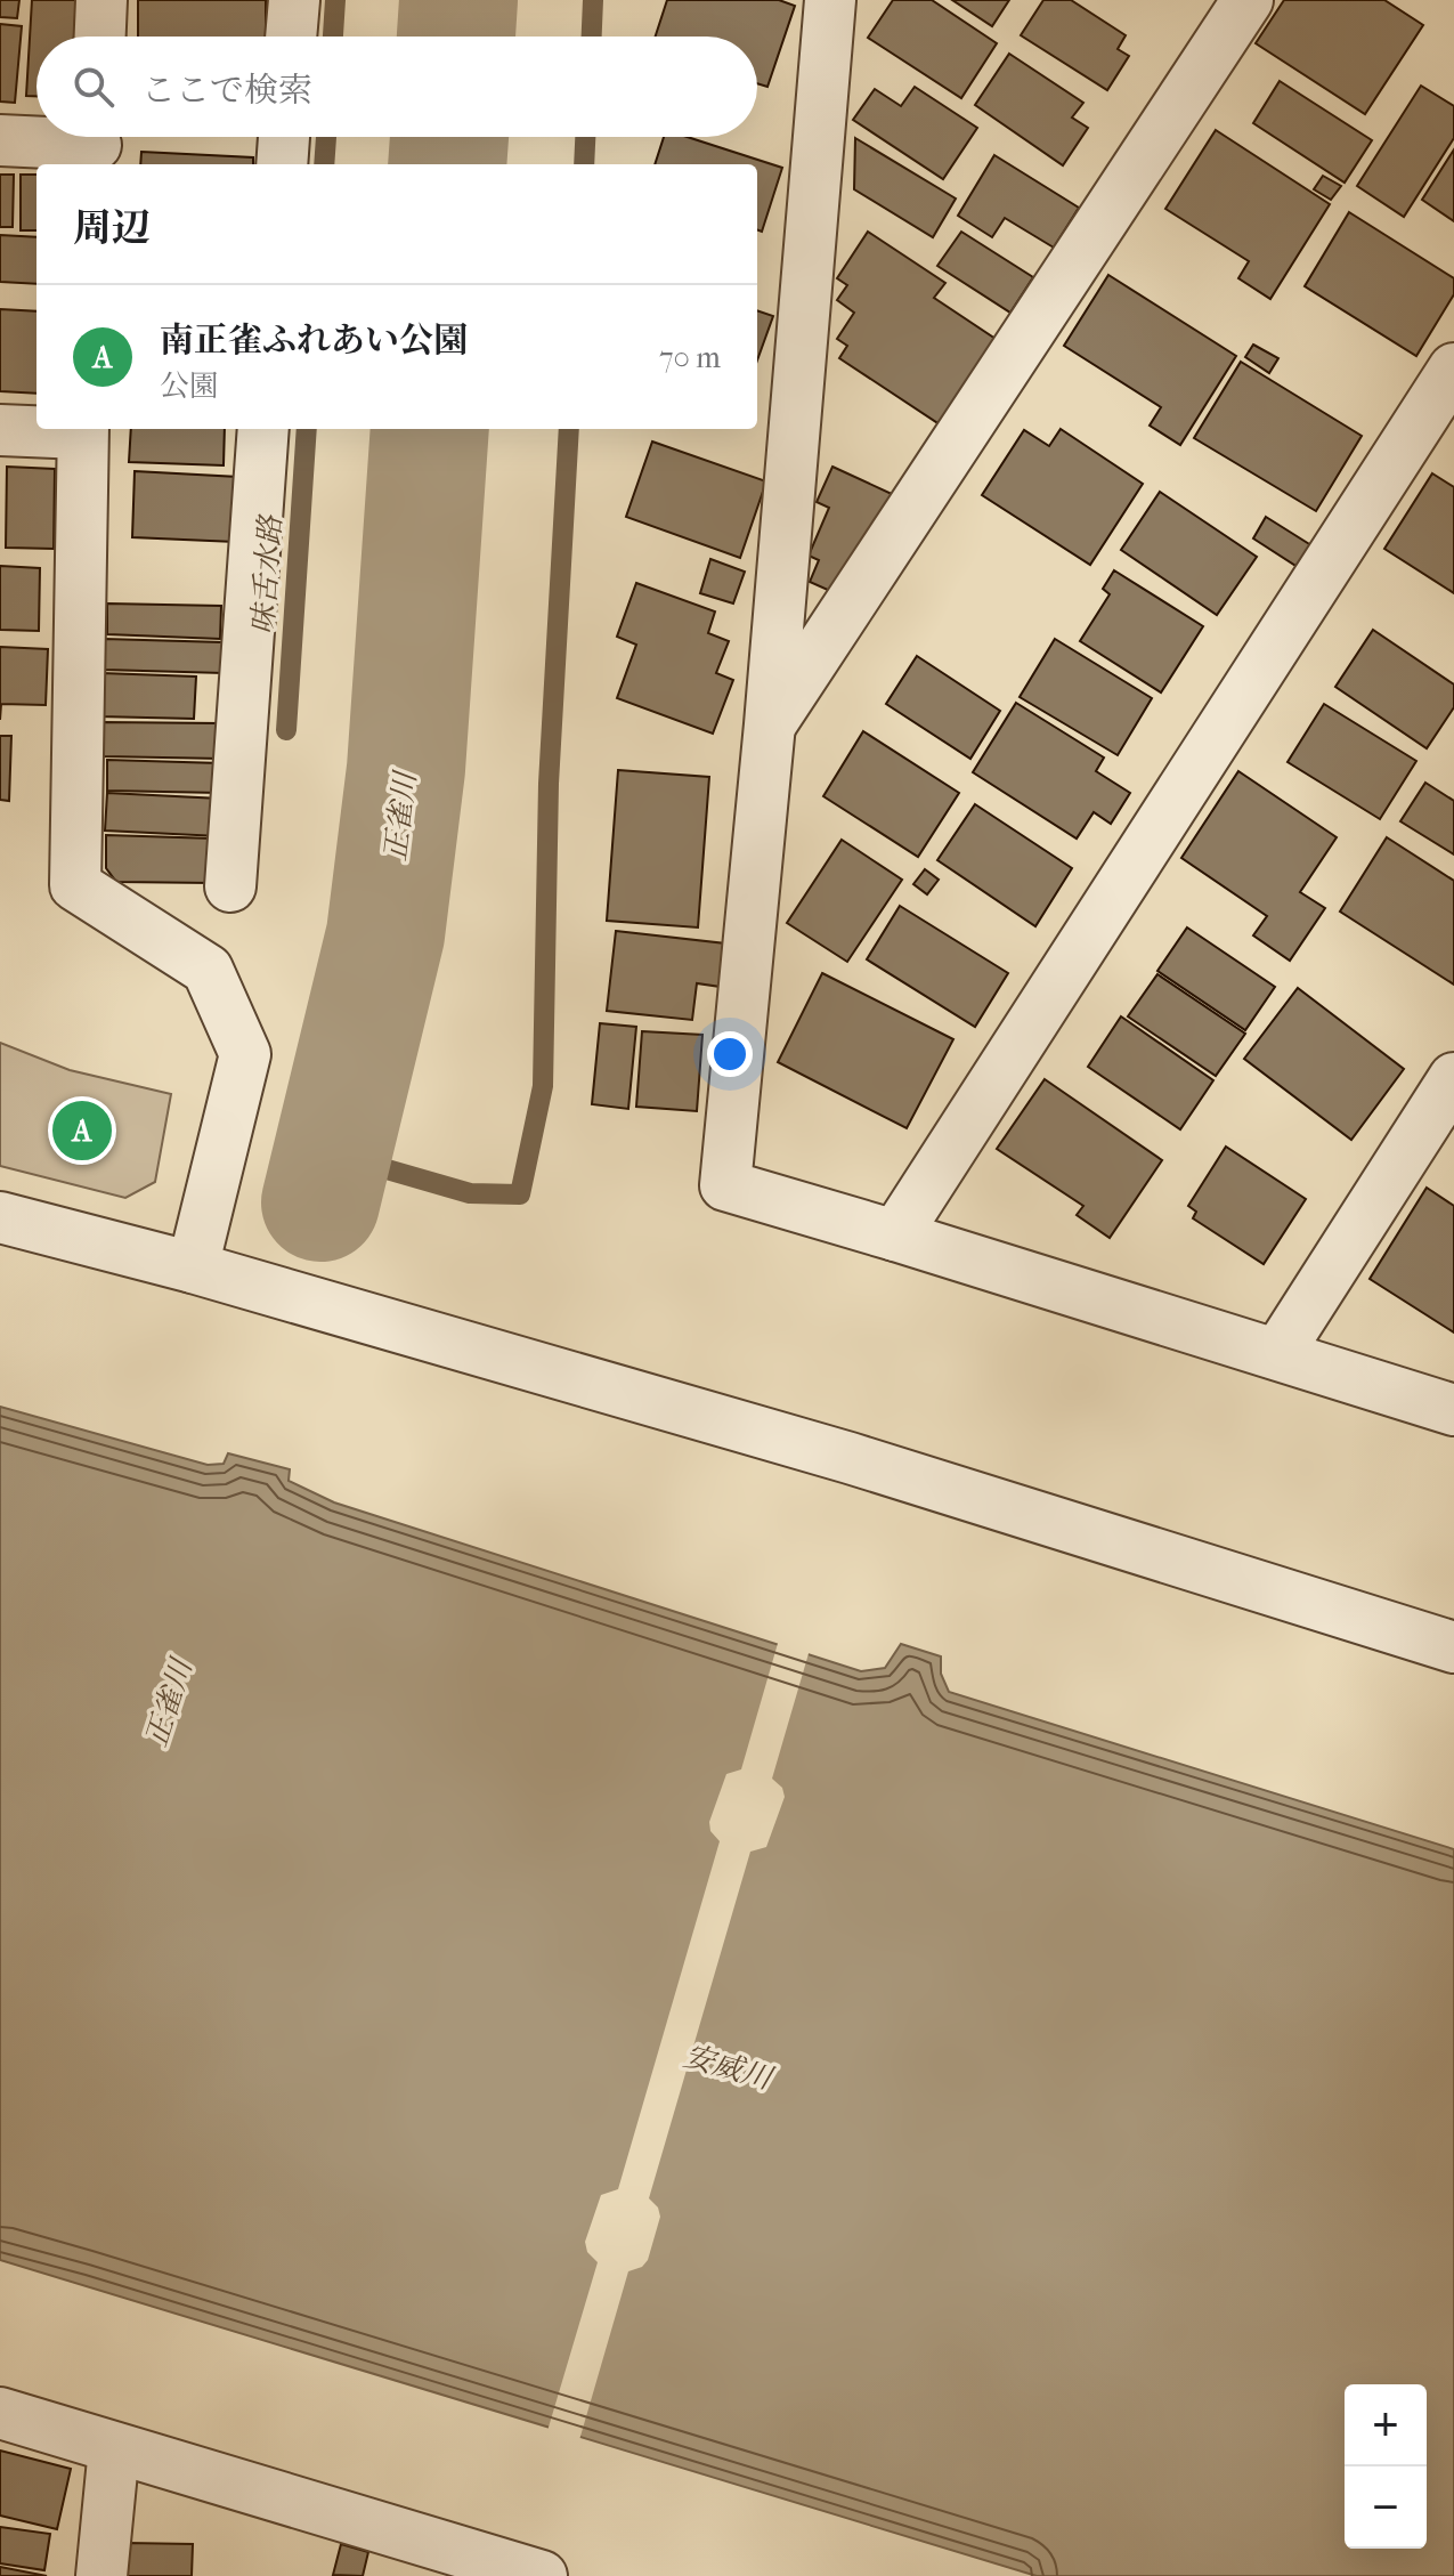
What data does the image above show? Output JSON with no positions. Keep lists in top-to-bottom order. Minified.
{"water":["味舌水路","正雀川","安威川"],"page":{"search":"ここで検索","heading":"周辺","list":[{"mark":"A","name":"南正雀ふれあい公園","note":"公園","value":"70 m"}],"pins":"A","map_buttons":["+","−"]}}
